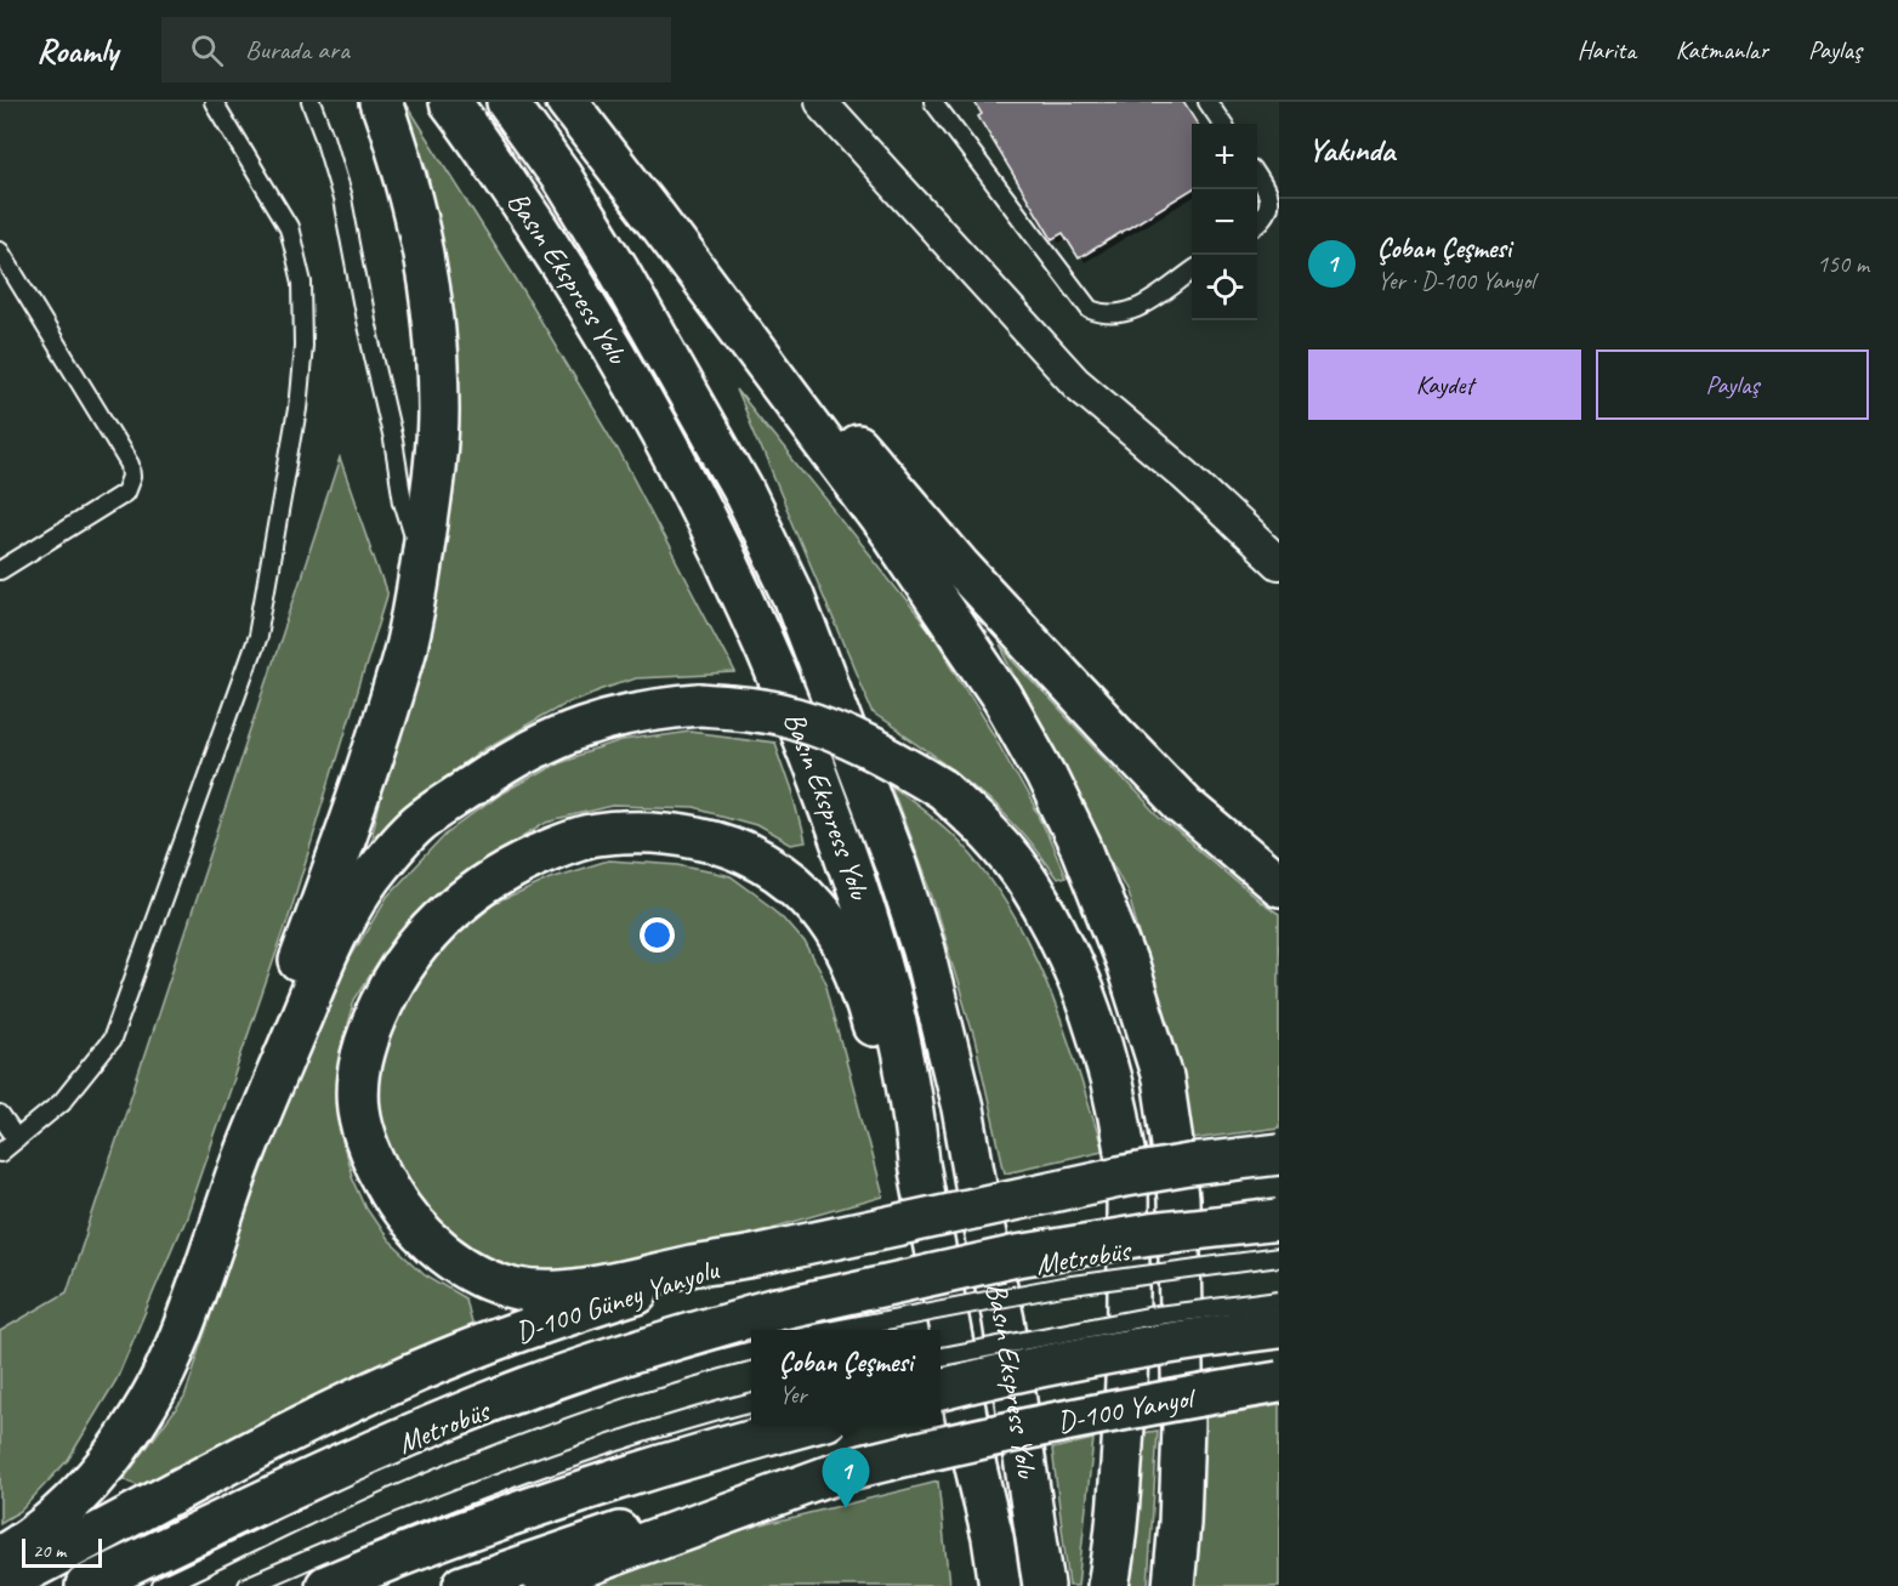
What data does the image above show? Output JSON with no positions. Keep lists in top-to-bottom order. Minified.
{"streets":{"main road":["Basın Ekspress Yolu","D-100 Güney Yanyolu","D-100 Yanyol"],"lane":["Metrobüs"]},"scale_bar":"20 m","page":{"header":"Roamly","search":"Burada ara","nav":["Harita","Katmanlar","Paylaş"],"heading":"Yakında","map_buttons":["+","−"],"list":[{"mark":"1","name":"Çoban Çeşmesi","note":"Yer · D-100 Yanyol","value":"150 m"}],"buttons":["Kaydet","Paylaş"],"popup":["Çoban Çeşmesi","Yer"],"pins":"1","scale":"20 m"}}
